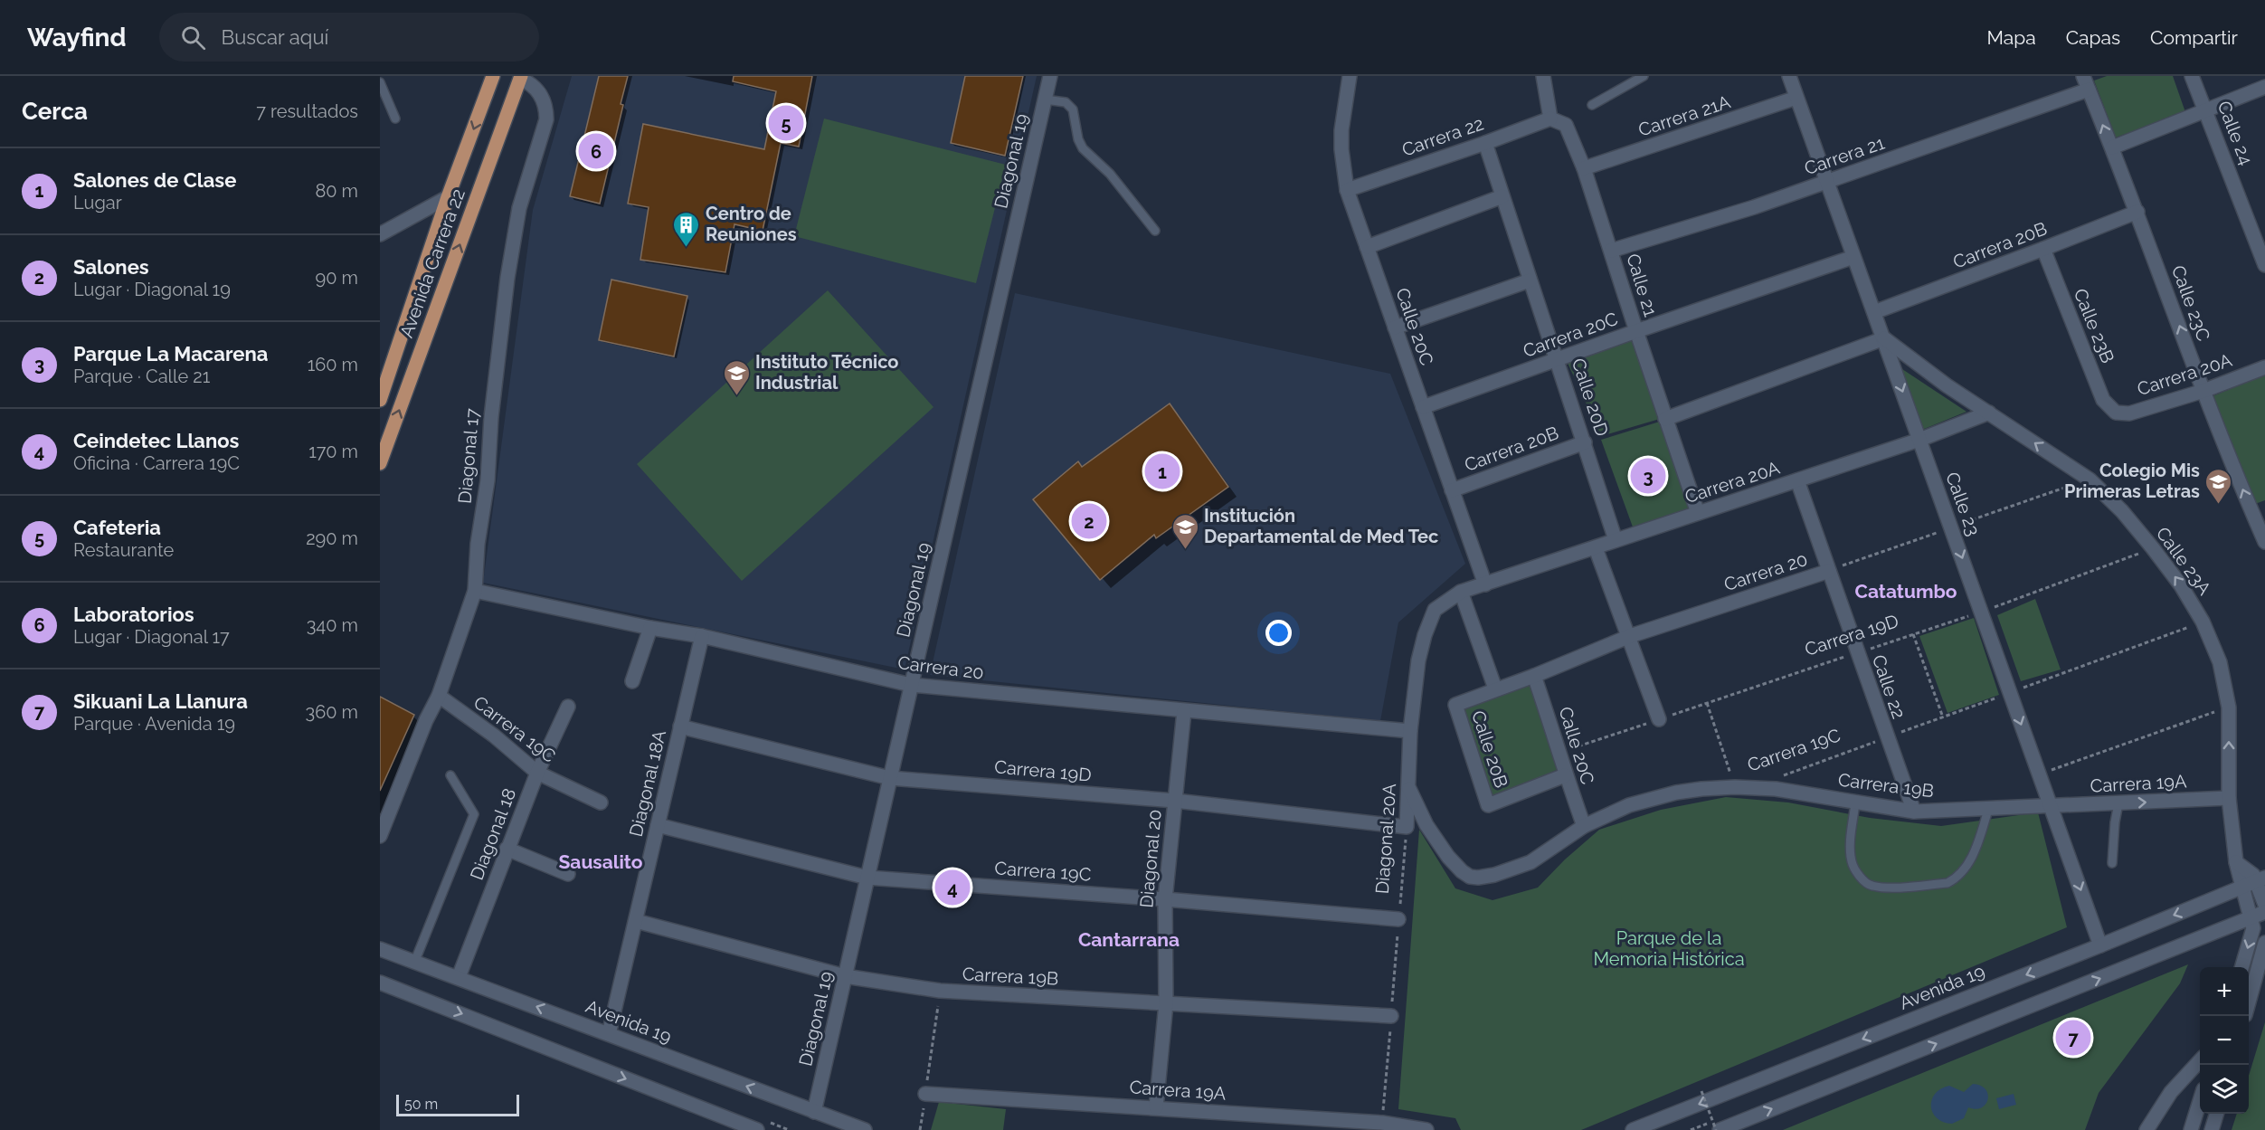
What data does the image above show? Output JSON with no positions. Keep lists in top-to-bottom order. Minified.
{"streets":{"main road":["Avenida Carrera 22"],"street":["Carrera 21A","Calle 24","Carrera 22","Carrera 21","Diagonal 19","Carrera 20B","Calle 21","Calle 23C","Calle 23B","Calle 20C","Carrera 20C","Carrera 20A","Calle 20D","Diagonal 17","Calle 23","Calle 23A","Carrera 20","Carrera 19D","Calle 22","Carrera 19C","Calle 20B","Diagonal 18A","Carrera 19A","Carrera 19B","Diagonal 18","Diagonal 20A","Diagonal 20","Avenida 19"]},"crossings":[["Carrera 21A","Calle 21"],["Carrera 21A","Calle 23"],["Carrera 22","Calle 21"],["Carrera 22","Calle 20C"],["Carrera 22","Calle 20D"],["Carrera 21","Calle 21"],["Carrera 21","Calle 23C"],["Carrera 21","Calle 23"],["Diagonal 19","Carrera 20"],["Diagonal 19","Carrera 19D"],["Diagonal 19","Carrera 19C"],["Diagonal 19","Carrera 19B"],["Diagonal 19","Avenida 19"],["Carrera 20B","Calle 23C"],["Carrera 20B","Calle 23B"],["Carrera 20B","Calle 20C"],["Carrera 20B","Calle 20D"],["Carrera 20B","Calle 23"],["Avenida Carrera 22","Diagonal 17"],["Calle 21","Carrera 20C"],["Calle 21","Carrera 20A"],["Calle 23C","Carrera 20A"],["Calle 23B","Carrera 20A"],["Calle 20C","Carrera 20C"],["Calle 20C","Carrera 20A"],["Calle 20C","Carrera 20"],["Calle 20C","Carrera 19D"],["Calle 20C","Carrera 19C"],["Calle 20C","Calle 20B"],["Calle 20C","Diagonal 20A"],["Carrera 20C","Calle 20D"],["Carrera 20C","Calle 23"],["Carrera 20A","Calle 20D"],["Carrera 20A","Calle 23"],["Carrera 20A","Calle 23A"],["Carrera 20A","Calle 22"],["Carrera 20A","Diagonal 20A"],["Diagonal 17","Carrera 20"],["Diagonal 17","Carrera 19C"],["Calle 23","Calle 23A"],["Calle 23","Carrera 20"],["Calle 23","Carrera 19D"],["Calle 23","Carrera 19C"],["Calle 23","Carrera 19A"],["Calle 23","Carrera 19B"],["Calle 23","Avenida 19"],["Calle 23A","Carrera 20"],["Calle 23A","Carrera 19D"],["Calle 23A","Carrera 19C"],["Calle 23A","Carrera 19A"],["Calle 23A","Avenida 19"],["Carrera 20","Calle 22"],["Carrera 20","Calle 20B"],["Carrera 20","Diagonal 18A"],["Carrera 20","Diagonal 20A"],["Carrera 20","Diagonal 20"],["Carrera 19D","Calle 22"],["Carrera 19D","Diagonal 18A"],["Carrera 19D","Diagonal 20A"],["Carrera 19D","Diagonal 20"],["Calle 22","Carrera 19C"],["Calle 22","Carrera 19B"],["Carrera 19C","Diagonal 18A"],["Carrera 19C","Carrera 19B"],["Carrera 19C","Diagonal 18"],["Carrera 19C","Diagonal 20A"],["Carrera 19C","Diagonal 20"],["Calle 20B","Diagonal 20A"],["Diagonal 18A","Carrera 19B"],["Diagonal 18A","Avenida 19"],["Carrera 19A","Carrera 19B"],["Carrera 19A","Diagonal 20A"],["Carrera 19A","Diagonal 20"],["Carrera 19B","Diagonal 20A"],["Carrera 19B","Diagonal 20"],["Diagonal 18","Avenida 19"]],"one_way":["Calle 23C","Calle 23","Calle 23A"],"districts":["Catatumbo","Sausalito","Cantarrana"],"parks":["Parque de la Memoria Histórica"],"places":{"building":["Centro de Reuniones"],"school or university":["Instituto Técnico Industrial","Colegio Mis Primeras Letras","Institución Departamental de Med Tec"]},"scale_bar":"50 m","page":{"header":"Wayfind","search":"Buscar aquí","nav":["Mapa","Capas","Compartir"],"heading":["Cerca","7 resultados"],"pins":["5","6","1","3","2","4","7"],"list":[{"mark":"1","name":"Salones de Clase","note":"Lugar","value":"80 m"},{"mark":"2","name":"Salones","note":"Lugar · Diagonal 19","value":"90 m"},{"mark":"3","name":"Parque La Macarena","note":"Parque · Calle 21","value":"160 m"},{"mark":"4","name":"Ceindetec Llanos","note":"Oficina · Carrera 19C","value":"170 m"},{"mark":"5","name":"Cafeteria","note":"Restaurante","value":"290 m"},{"mark":"6","name":"Laboratorios","note":"Lugar · Diagonal 17","value":"340 m"},{"mark":"7","name":"Sikuani La Llanura","note":"Parque · Avenida 19","value":"360 m"}],"map_buttons":["+","−"],"scale":"50 m"}}
